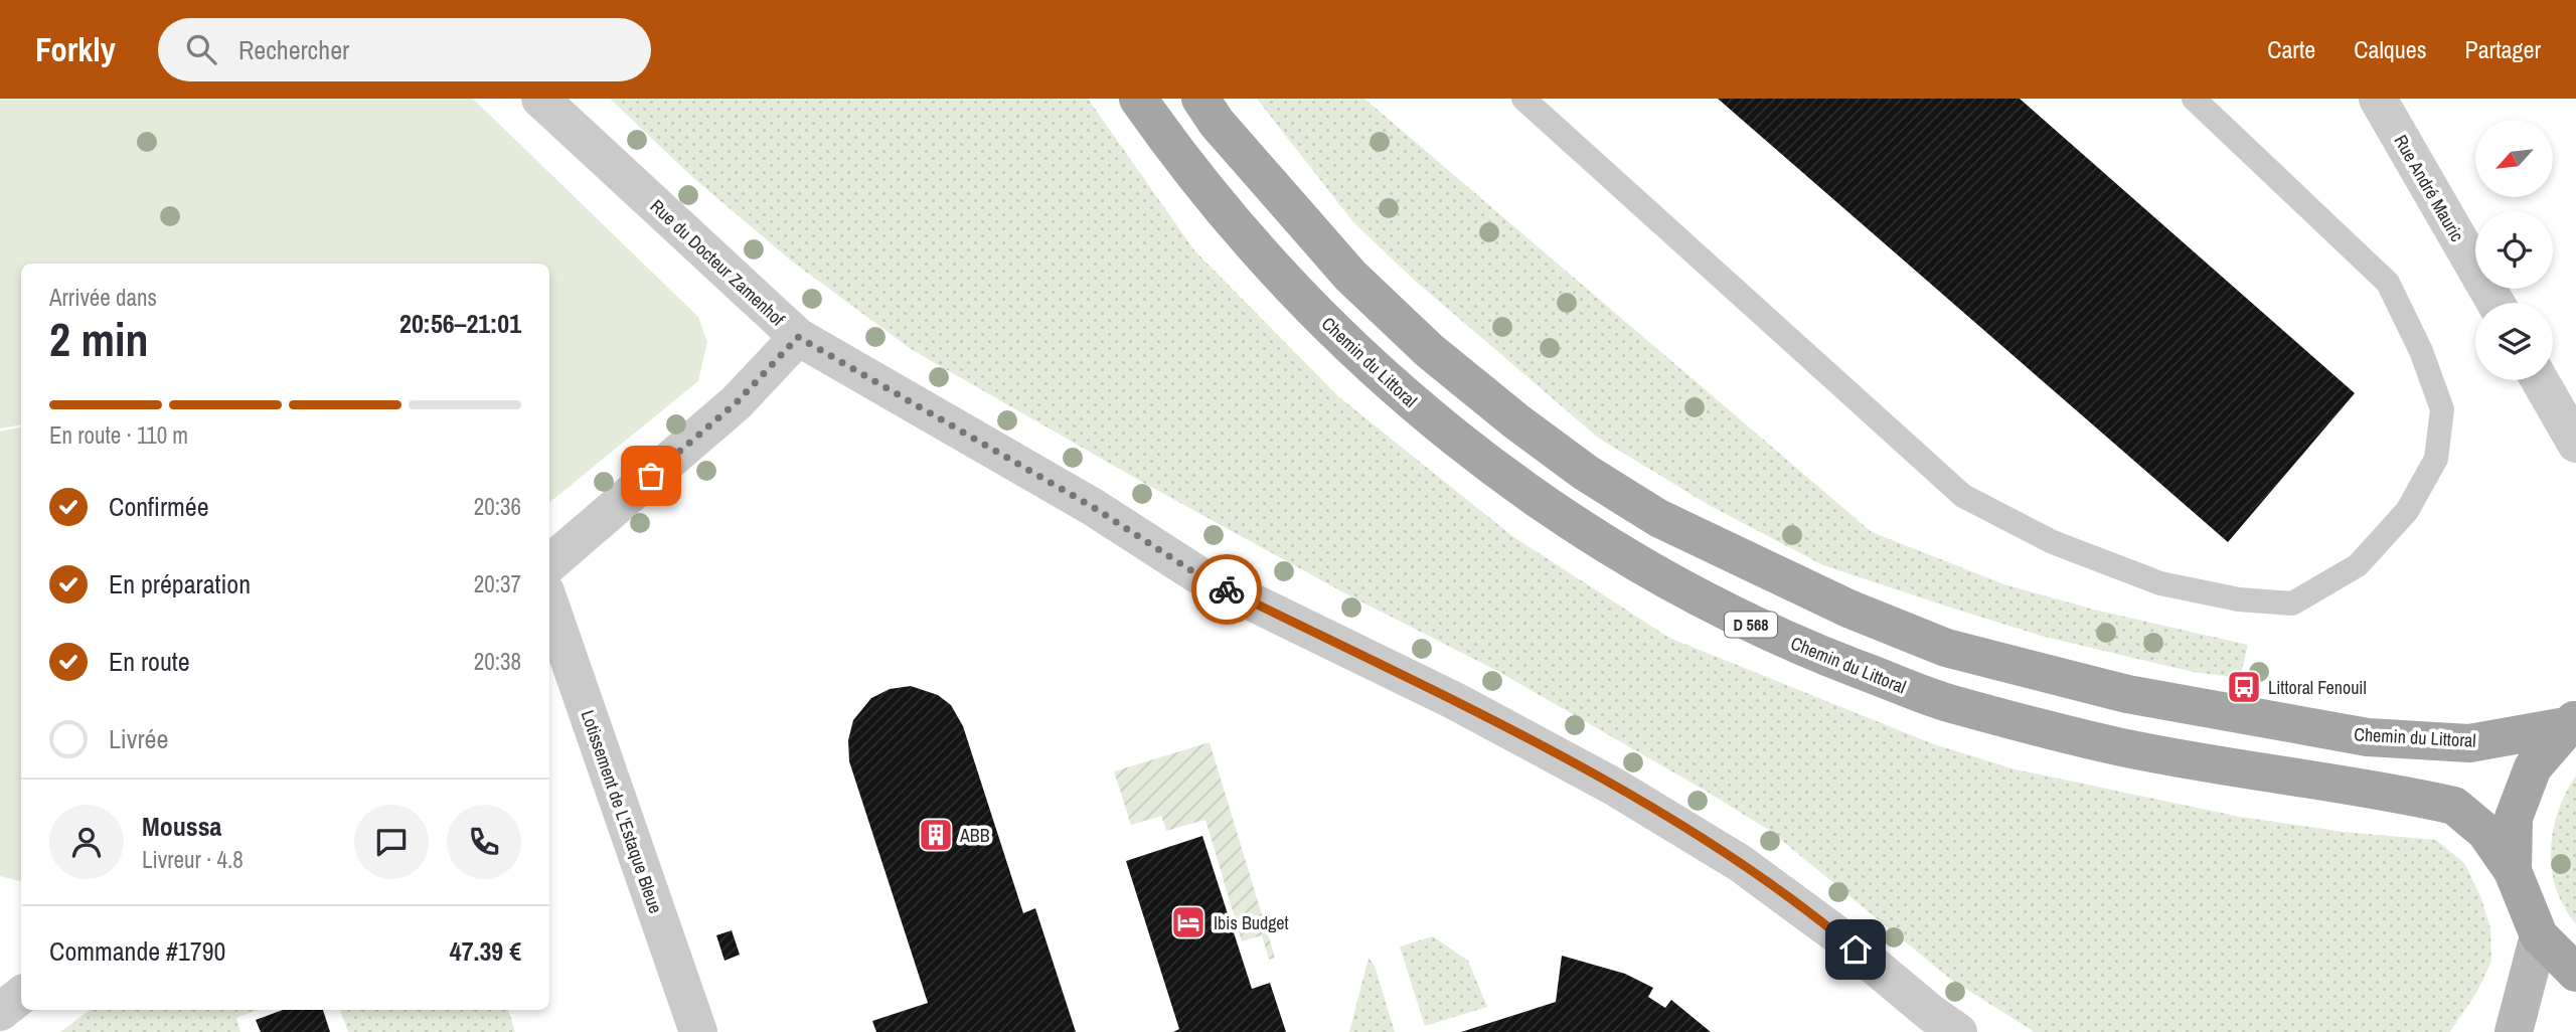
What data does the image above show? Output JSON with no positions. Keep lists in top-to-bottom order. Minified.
{"streets":{"main road":["Chemin du Littoral","D 568"],"street":["Rue André Mauric","Rue du Docteur Zamenhof","Lotissement de L'Estaque Bleue"]},"places":{"bus stop":["Littoral Fenouil"],"building":["ABB"],"hotel":["Ibis Budget"]},"north":"bottom left","page":{"header":"Forkly","search":"Rechercher","nav":["Carte","Calques","Partager"],"heading":["2 min","Arrivée dans","20:56–21:01"],"panel":["Moussa","Livreur · 4.8","Commande #1790","47.39 €"],"bar":"En route · 110 m","list":[["Confirmée","20:36"],["En préparation","20:37"],["En route","20:38"],"Livrée"]}}
